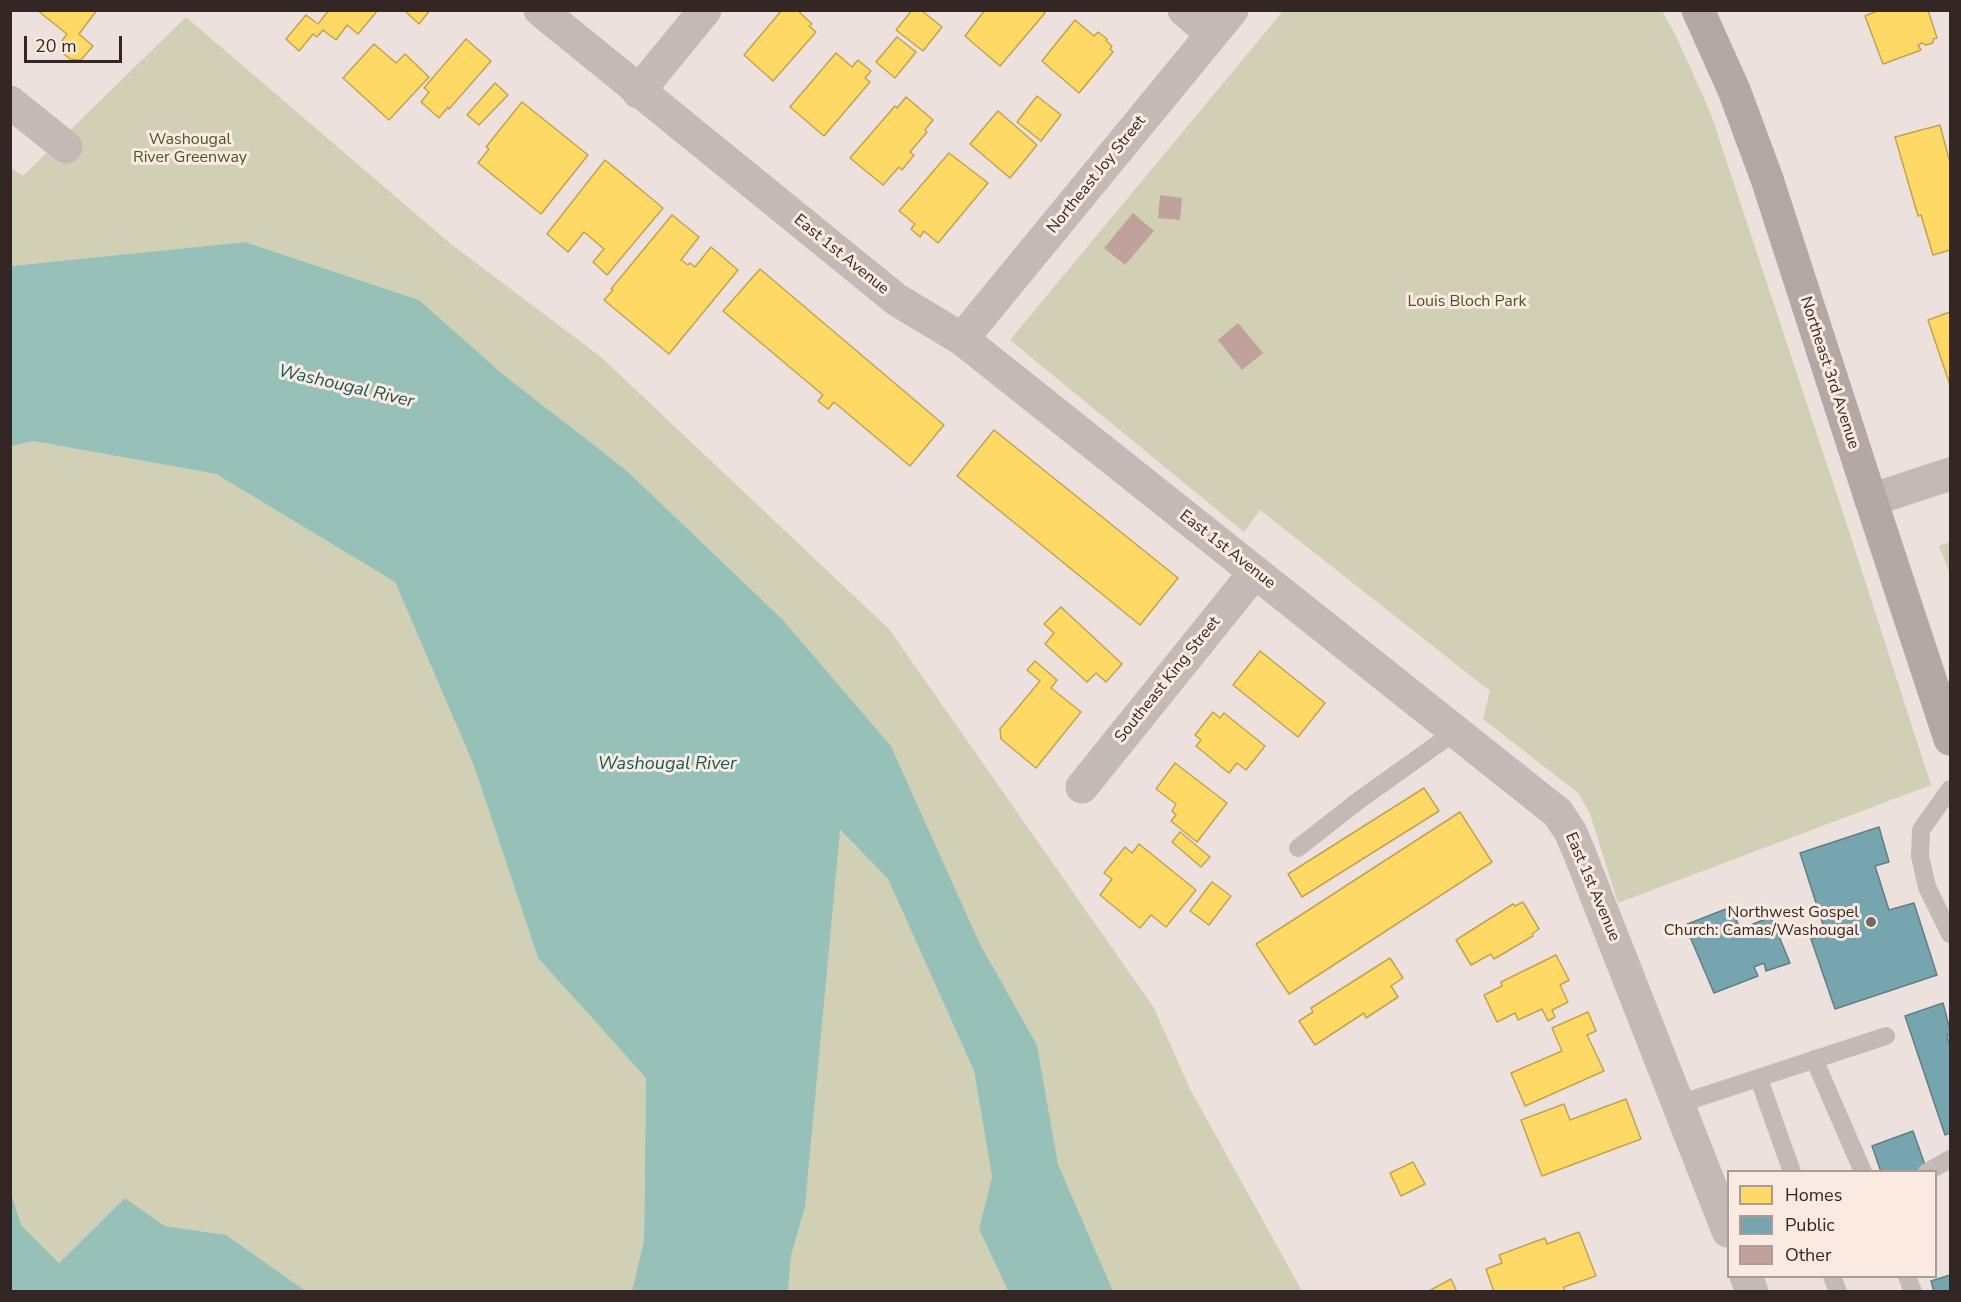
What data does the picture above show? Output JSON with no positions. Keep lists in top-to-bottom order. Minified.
{"streets":{"main road":["Northeast 3rd Avenue"],"street":["Northeast Joy Street","East 1st Avenue","Southeast King Street"]},"crossings":[["Northeast Joy Street","East 1st Avenue"],["East 1st Avenue","Southeast King Street"]],"water":["Washougal River"],"parks":["Washougal River Greenway","Louis Bloch Park"],"places":["Northwest Gospel Church: Camas/Washougal"],"legend":["Homes","Public","Other"],"scale_bar":"20 m"}
